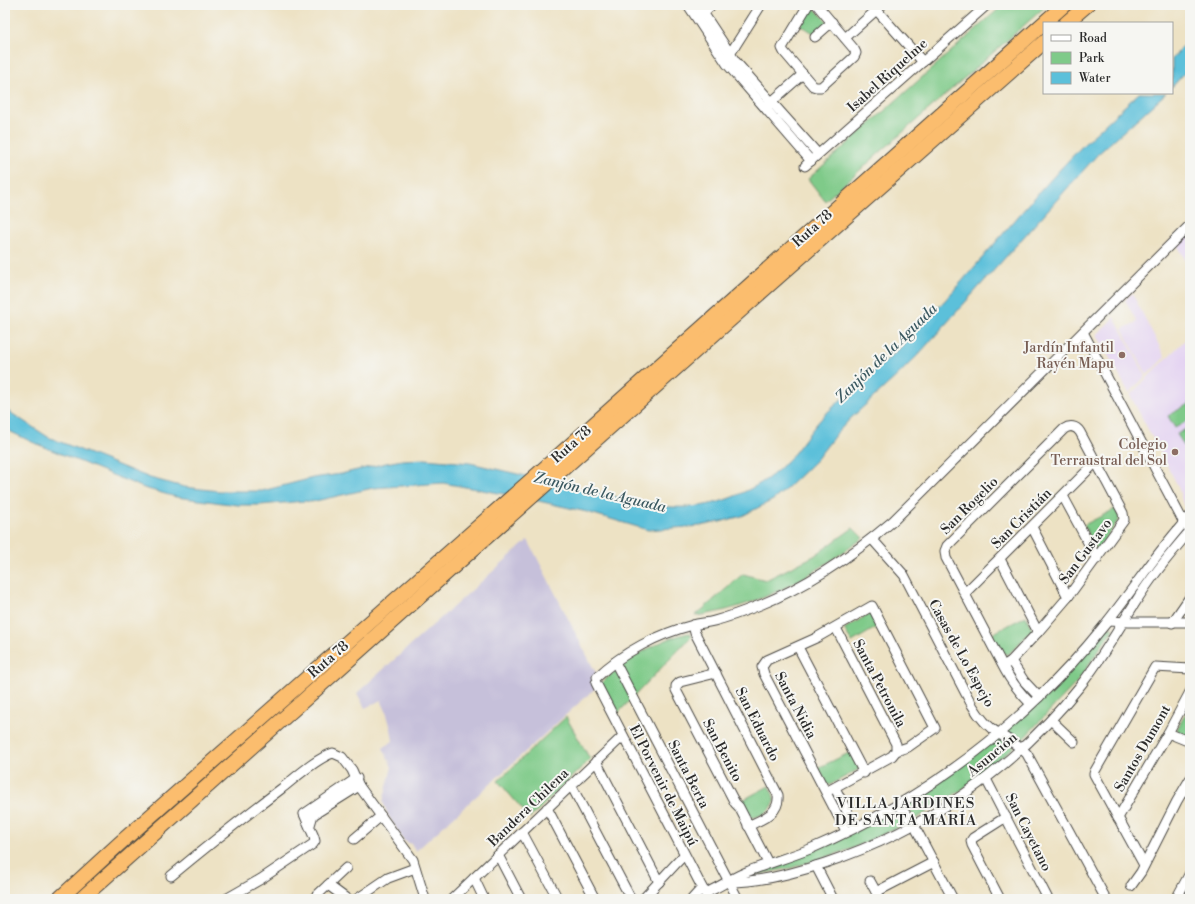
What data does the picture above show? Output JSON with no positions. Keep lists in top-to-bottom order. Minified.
{"streets":{"highway":["Ruta 78"],"street":["Isabel Riquelme","San Rogelio","San Cristián","San Gustavo","Casas de Lo Espejo","Santa Petronila","Santa Nidia","San Eduardo","Santos Dumont","San Benito","Asunción","Santa Berta","El Porvenir de Maipú","Bandera Chilena","San Cayetano"]},"crossings":[["San Rogelio","San Cristián"],["San Rogelio","San Gustavo"],["San Rogelio","Asunción"],["San Cristián","San Gustavo"],["Casas de Lo Espejo","Asunción"],["Santa Petronila","Santa Nidia"],["Santa Nidia","Asunción"],["San Eduardo","San Benito"],["San Benito","Asunción"],["Asunción","Santa Berta"],["Asunción","El Porvenir de Maipú"],["Asunción","San Cayetano"],["Santa Berta","El Porvenir de Maipú"],["El Porvenir de Maipú","Bandera Chilena"]],"districts":["VILLA JARDINES DE SANTA MARÍA"],"water":["Zanjón de la Aguada"],"places":["Jardín Infantil Rayén Mapu","Colegio Terraustral del Sol"],"legend":["Road","Park","Water"]}
